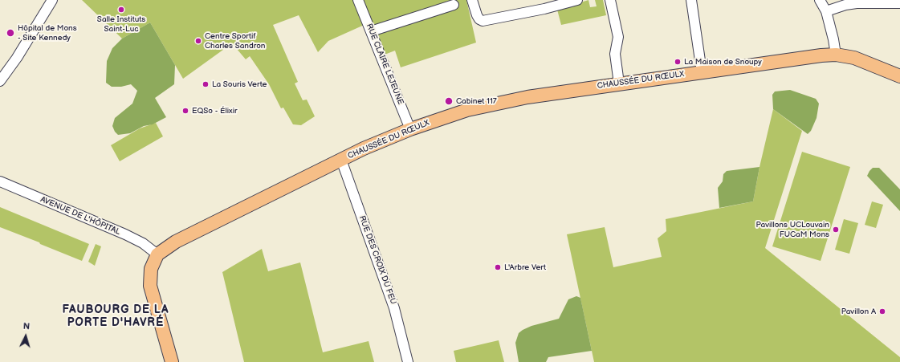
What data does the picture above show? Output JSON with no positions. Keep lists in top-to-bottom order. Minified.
{"streets":{"main road":["CHAUSSÉE DU RŒULX"],"street":["RUE CLAIRE LEJEUNE","AVENUE DE L'HÔPITAL","RUE DES CROIX DU FEU"]},"crossings":[["RUE CLAIRE LEJEUNE","CHAUSSÉE DU RŒULX"],["CHAUSSÉE DU RŒULX","AVENUE DE L'HÔPITAL"],["CHAUSSÉE DU RŒULX","RUE DES CROIX DU FEU"]],"districts":["FAUBOURG DE LA PORTE D'HAVRÉ"],"places":["Salle Instituts Saint-Luc","Hôpital de Mons - Site Kennedy","Centre Sportif Charles Sandron","La Maison de Snoupy","La Souris Verte","Cabinet 117","EQSo - Élixir","Pavillons UCLouvain FUCaM Mons","L'Arbre Vert","Pavillon A"],"north":"top"}
